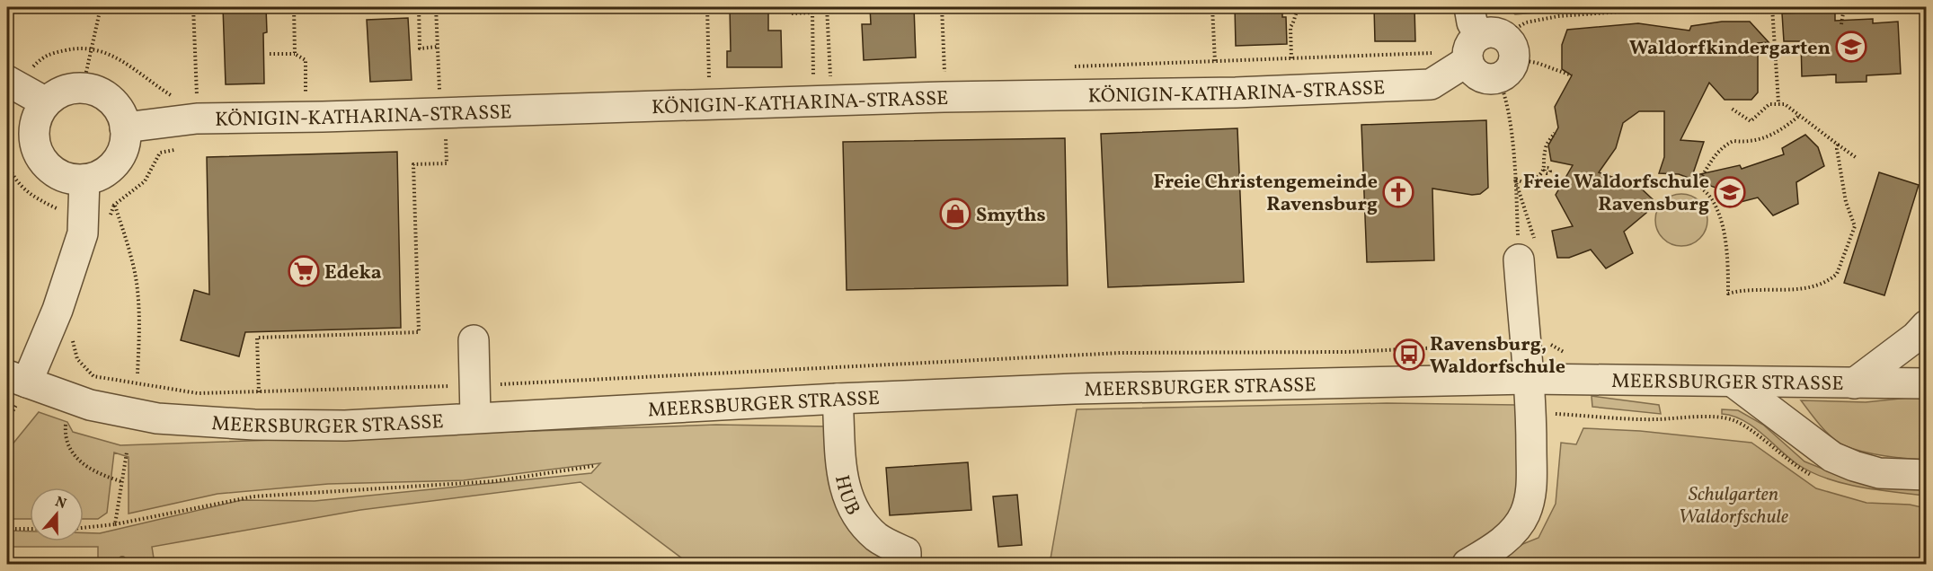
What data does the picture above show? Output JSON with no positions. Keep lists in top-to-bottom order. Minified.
{"streets":{"street":["KÖNIGIN-KATHARINA-STRASSE","MEERSBURGER STRASSE","HUB"]},"crossings":[["MEERSBURGER STRASSE","HUB"]],"parks":["Schulgarten Waldorfschule"],"places":{"school or university":["Waldorfkindergarten","Freie Waldorfschule Ravensburg"],"church":["Freie Christengemeinde Ravensburg"],"shop":["Smyths"],"supermarket":["Edeka"],"bus stop":["Ravensburg, Waldorfschule"]},"north":"top"}
